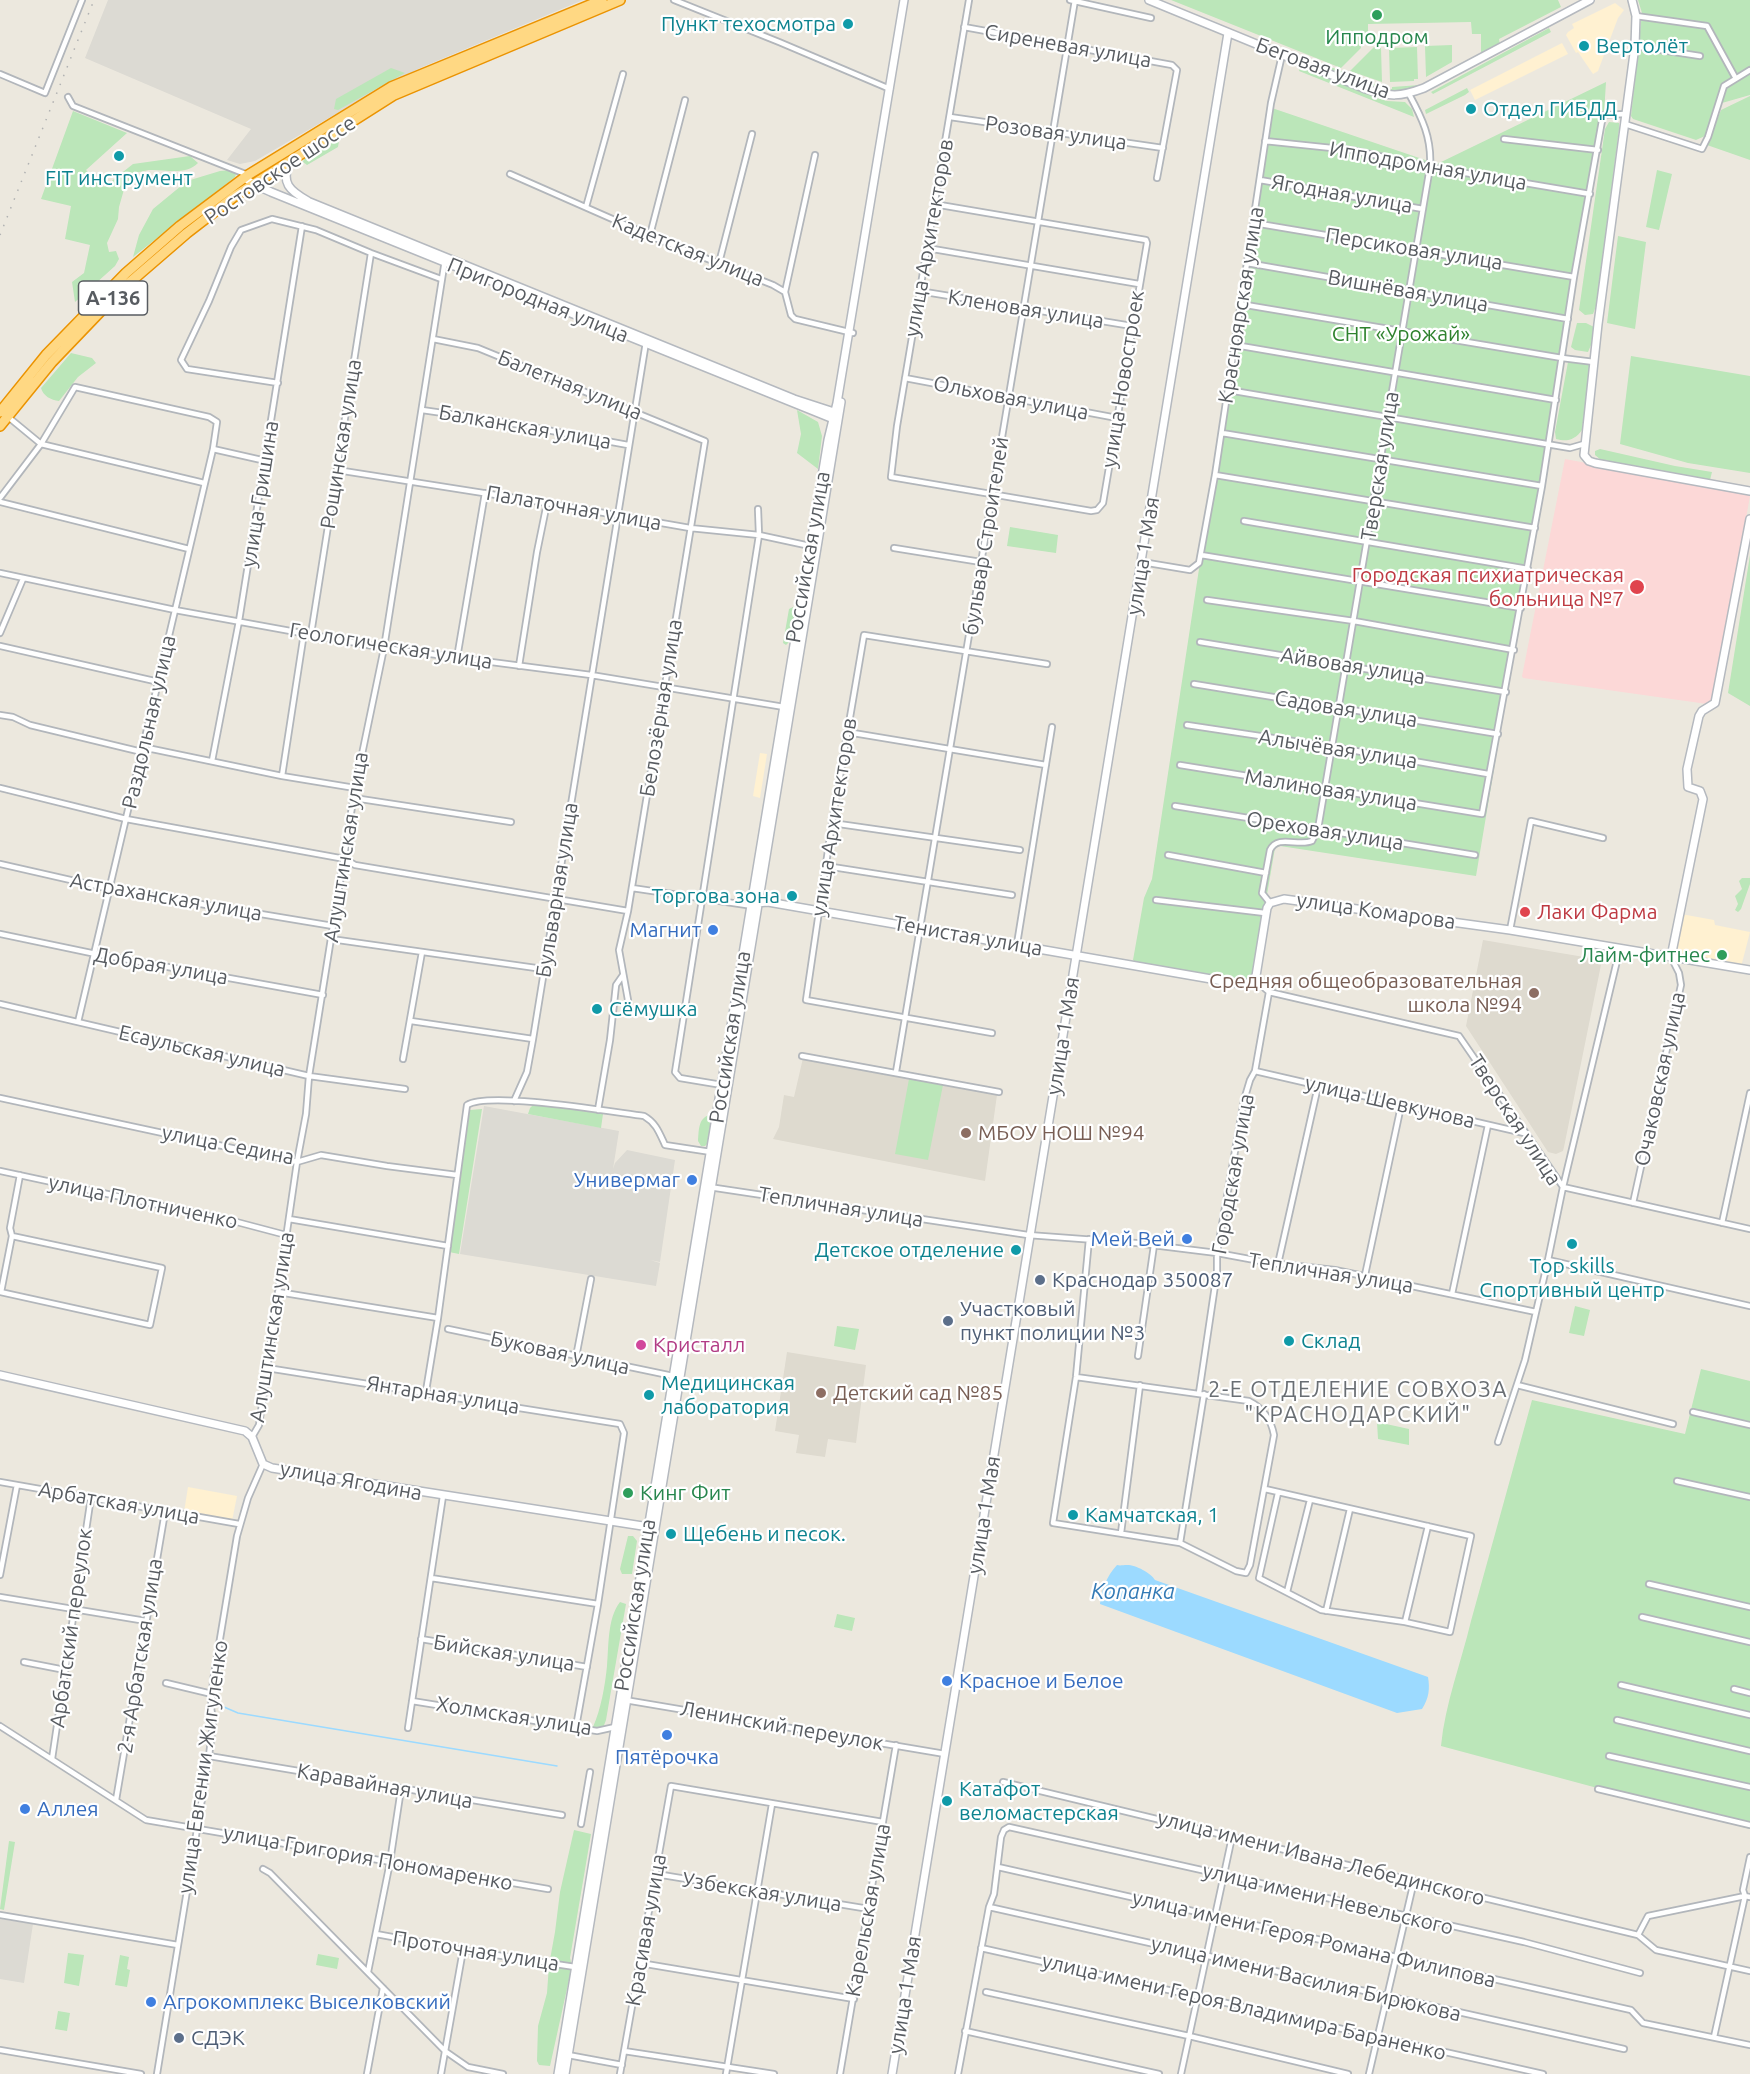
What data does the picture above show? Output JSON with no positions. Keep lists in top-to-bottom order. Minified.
{"streets":{"highway":["Ростовское шоссе","А-136"],"street":["Сиреневая улица","Беговая улица","Розовая улица","Ипподромная улица","Ягодная улица","улица Архитекторов","Персиковая улица","Кадетская улица","Вишнёвая улица","Пригородная улица","Красноярская улица","Кленовая улица","улица Новостроек","Балетная улица","Ольховая улица","Балканская улица","Рощинская улица","Тверская улица","улица Гришина","Палаточная улица","бульвар Строителей","улица 1 Мая","Российская улица","Геологическая улица","Айвовая улица","Белозёрная улица","Садовая улица","Раздольная улица","Алычёвая улица","Малиновая улица","Ореховая улица","Алуштинская улица","Бульварная улица","Астраханская улица","улица Комарова","Тенистая улица","Добрая улица","Есаульская улица","Очаковская улица","улица Шевкунова","улица Седина","Городская улица","улица Плотниченко","Тепличная улица","Буковая улица","Янтарная улица","улица Ягодина","Арбатская улица","Арбатский переулок","Бийская улица","2-я Арбатская улица","Холмская улица","Ленинский переулок","улица Евгении Жигуленко","Каравайная улица","улица Григория Пономаренко","улица имени Ивана Лебединского","Узбекская улица","улица имени Невельского","Карельская улица","Красивая улица","улица имени Героя Романа Филипова","Проточная улица","улица имени Василия Бирюкова","улица имени Героя Владимира Бараненко"]},"crossings":[["Сиреневая улица","Розовая улица"],["Сиреневая улица","улица Архитекторов"],["Сиреневая улица","бульвар Строителей"],["Беговая улица","Красноярская улица"],["Беговая улица","Тверская улица"],["Беговая улица","улица 1 Мая"],["Розовая улица","улица Архитекторов"],["Розовая улица","бульвар Строителей"],["Ипподромная улица","Красноярская улица"],["Ипподромная улица","Тверская улица"],["Ростовское шоссе","Пригородная улица"],["Ягодная улица","Красноярская улица"],["Ягодная улица","Тверская улица"],["улица Архитекторов","Кленовая улица"],["улица Архитекторов","улица Новостроек"],["улица Архитекторов","Ольховая улица"],["улица Архитекторов","бульвар Строителей"],["улица Архитекторов","Тенистая улица"],["Персиковая улица","Красноярская улица"],["Персиковая улица","Тверская улица"],["Кадетская улица","Российская улица"],["Вишнёвая улица","Красноярская улица"],["Вишнёвая улица","Тверская улица"],["Пригородная улица","Рощинская улица"],["Пригородная улица","улица Гришина"],["Пригородная улица","Российская улица"],["Пригородная улица","Алуштинская улица"],["Пригородная улица","Бульварная улица"],["Кленовая улица","улица Новостроек"],["Кленовая улица","бульвар Строителей"],["улица Новостроек","Ольховая улица"],["улица Новостроек","бульвар Строителей"],["Балетная улица","Белозёрная улица"],["Балетная улица","Алуштинская улица"],["Балетная улица","Бульварная улица"],["Ольховая улица","бульвар Строителей"],["Балканская улица","Алуштинская улица"],["Балканская улица","Бульварная улица"],["Рощинская улица","Палаточная улица"],["Рощинская улица","Геологическая улица"],["Тверская улица","Айвовая улица"],["Тверская улица","Садовая улица"],["Тверская улица","Алычёвая улица"],["Тверская улица","Малиновая улица"],["Тверская улица","Ореховая улица"],["Тверская улица","улица Шевкунова"],["Тверская улица","Городская улица"],["Тверская улица","Тепличная улица"],["улица Гришина","Геологическая улица"],["Палаточная улица","Российская улица"],["Палаточная улица","Белозёрная улица"],["Палаточная улица","Алуштинская улица"],["Палаточная улица","Бульварная улица"],["бульвар Строителей","Тенистая улица"],["улица 1 Мая","Тенистая улица"],["улица 1 Мая","Тепличная улица"],["улица 1 Мая","Ленинский переулок"],["Российская улица","Геологическая улица"],["Российская улица","Тенистая улица"],["Российская улица","Тепличная улица"],["Российская улица","Буковая улица"],["Российская улица","улица Ягодина"],["Российская улица","Холмская улица"],["Российская улица","Ленинский переулок"],["Российская улица","Проточная улица"],["Геологическая улица","Белозёрная улица"],["Геологическая улица","Раздольная улица"],["Геологическая улица","Алуштинская улица"],["Геологическая улица","Бульварная улица"],["Раздольная улица","Астраханская улица"],["Раздольная улица","Добрая улица"],["Раздольная улица","Есаульская улица"],["Алычёвая улица","Малиновая улица"],["Алуштинская улица","Астраханская улица"],["Алуштинская улица","Добрая улица"],["Алуштинская улица","Есаульская улица"],["Алуштинская улица","улица Седина"],["Алуштинская улица","улица Плотниченко"],["Алуштинская улица","Янтарная улица"],["Алуштинская улица","улица Ягодина"],["улица Шевкунова","Городская улица"],["Городская улица","Тепличная улица"],["Янтарная улица","улица Ягодина"],["улица Ягодина","улица Евгении Жигуленко"],["Арбатская улица","Арбатский переулок"],["Арбатская улица","2-я Арбатская улица"],["Арбатская улица","улица Евгении Жигуленко"],["Арбатский переулок","улица Григория Пономаренко"],["2-я Арбатская улица","улица Григория Пономаренко"],["Ленинский переулок","Карельская улица"],["улица Евгении Жигуленко","Каравайная улица"],["улица Евгении Жигуленко","улица Григория Пономаренко"],["Узбекская улица","Карельская улица"],["Узбекская улица","Красивая улица"],["улица имени Невельского","улица имени Героя Романа Филипова"]],"districts":["2-Е ОТДЕЛЕНИЕ СОВХОЗА \"КРАСНОДАРСКИЙ\""],"water":["Копанка"],"parks":["СНТ «Урожай»"],"places":["Ипподром","Пункт техосмотра","Вертолёт","Отдел ГИБДД","FIT инструмент","Городская психиатрическая больница №7","Торгова зона","Лаки Фарма","Магнит","Лайм-фитнес","Средняя общеобразовательная школа №94","Сёмушка","МБОУ НОШ №94","Универмаг","Мей Вей","Top skills Спортивный центр","Детское отделение","Краснодар 350087","Участковый пункт полиции №3","Склад","Кристалл","Детский сад №85","Медицинская лаборатория","Кинг Фит","Камчатская, 1","Щебень и песок.","Красное и Белое","Пятёрочка","Катафот веломастерская","Аллея","Агрокомплекс Выселковский","СДЭК"]}
